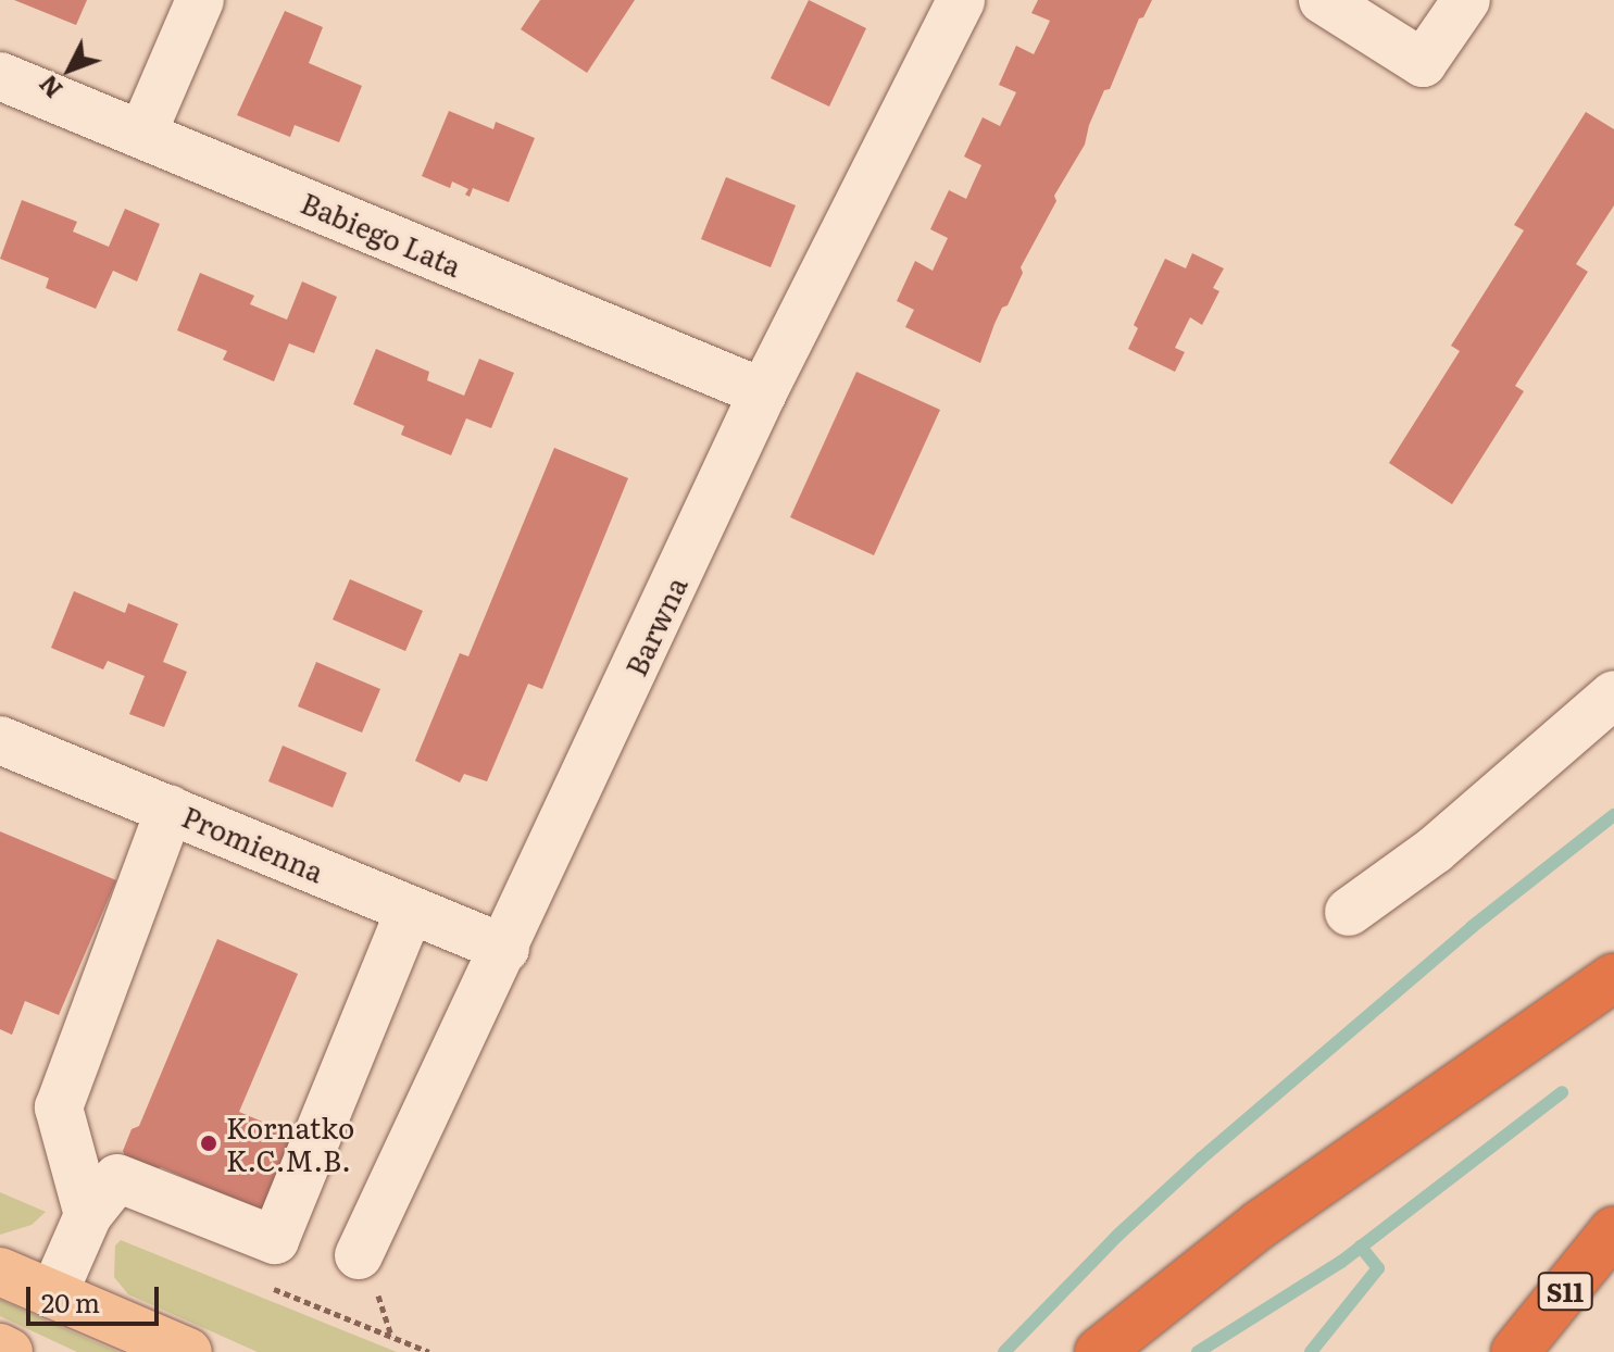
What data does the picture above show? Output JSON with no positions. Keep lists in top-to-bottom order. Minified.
{"streets":{"highway":["S11"],"street":["Babiego Lata","Barwna","Promienna"]},"crossings":[["Babiego Lata","Barwna"],["Barwna","Promienna"]],"places":["Kornatko K.C.M.B."],"scale_bar":"20 m","north":"bottom left"}
